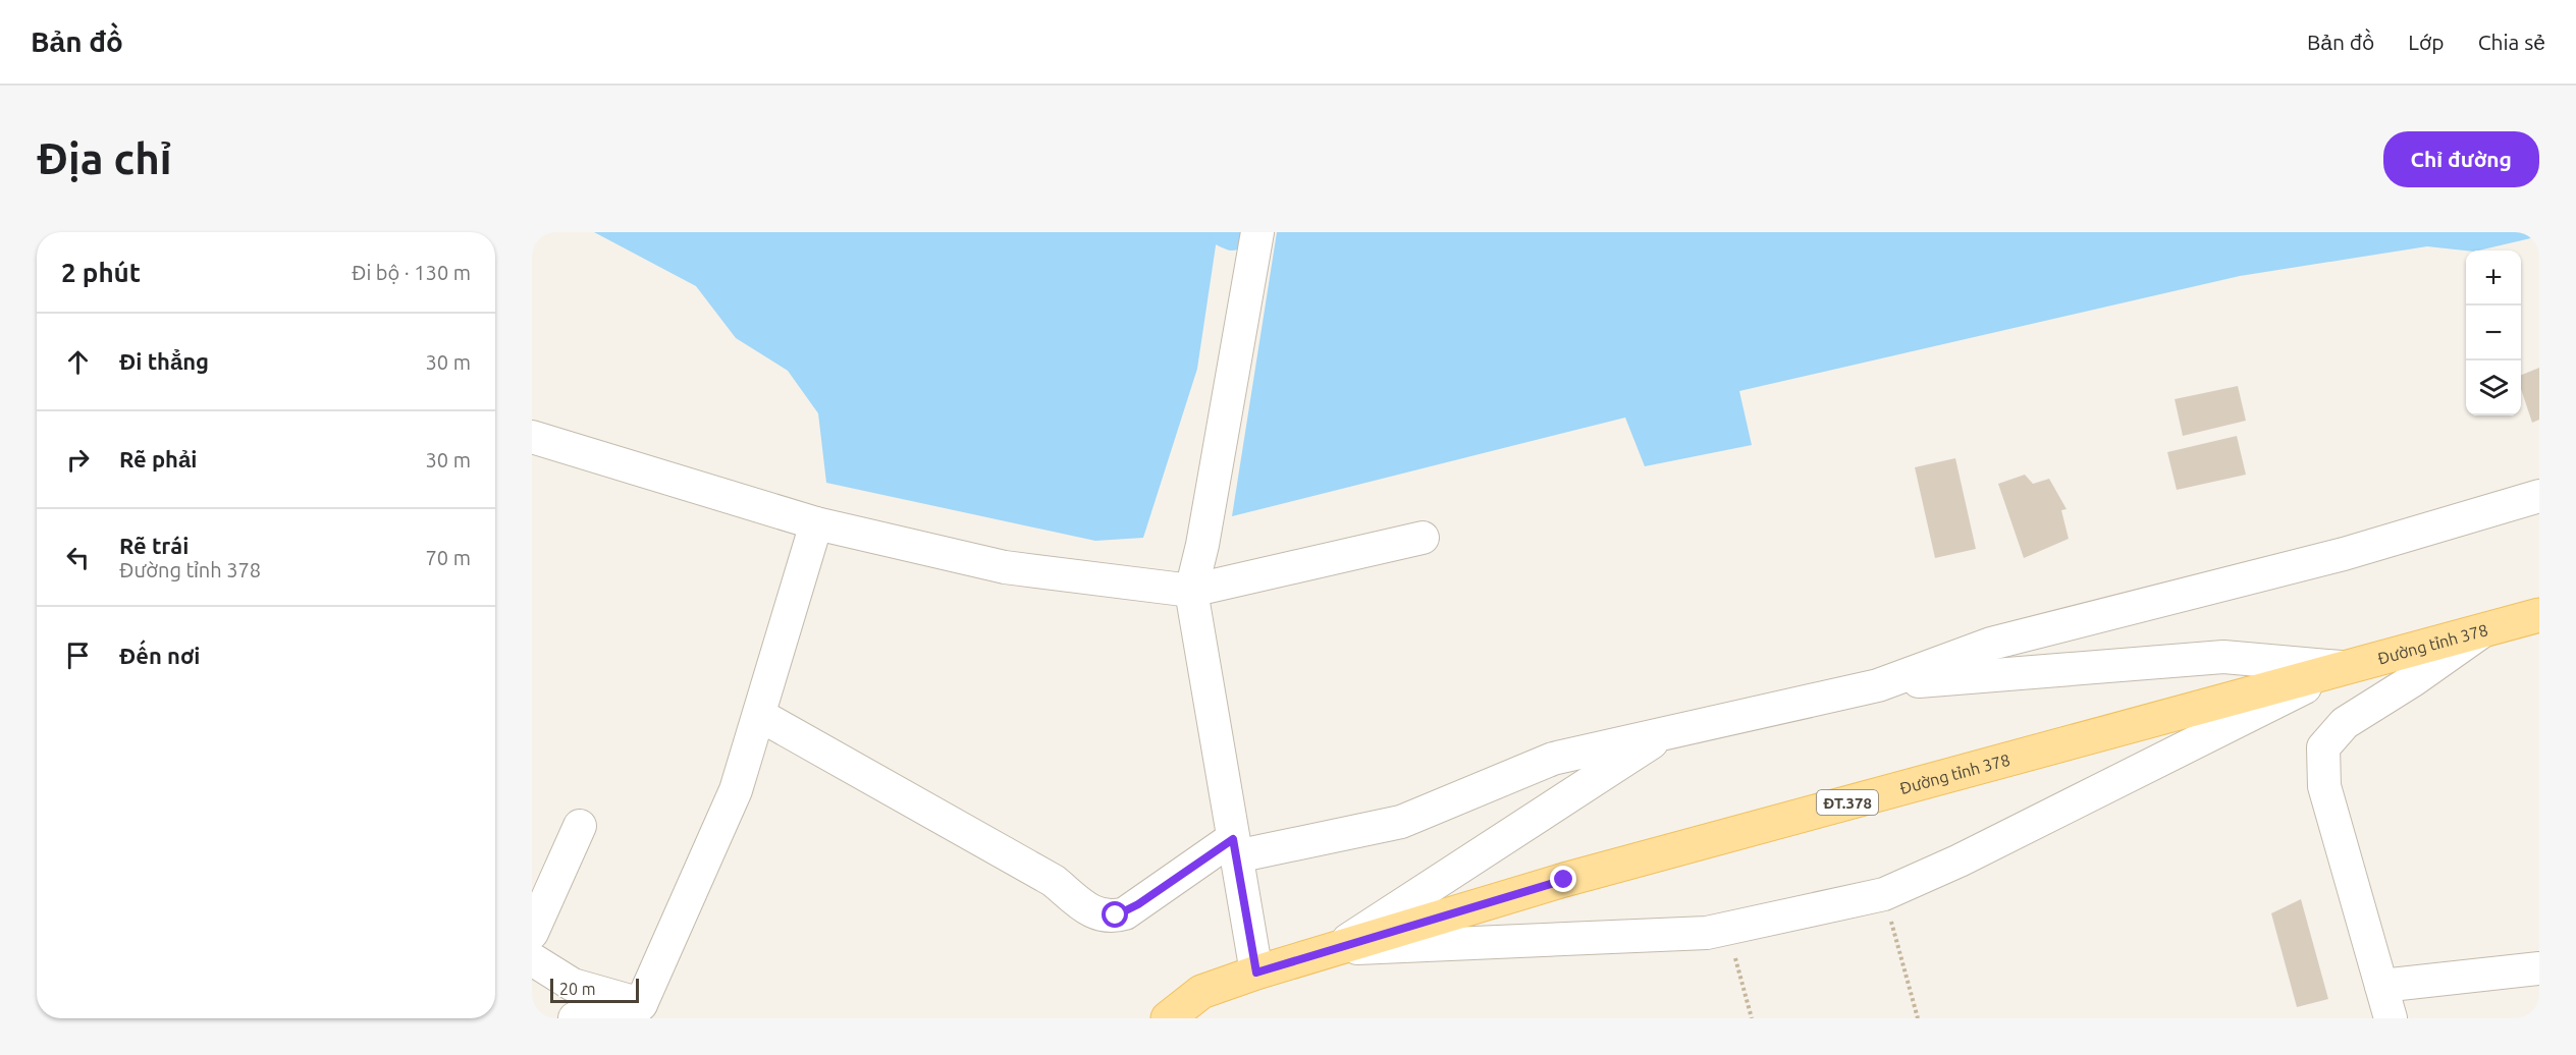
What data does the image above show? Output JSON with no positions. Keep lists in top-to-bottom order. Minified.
{"streets":{"main road":["Đường tỉnh 378","ĐT.378"]},"scale_bar":"20 m","page":{"header":"Bản đồ","nav":["Bản đồ","Lớp","Chia sẻ"],"buttons":"Chỉ đường","title":"Địa chỉ","heading":["2 phút","Đi bộ · 130 m"],"map_buttons":["+","−"],"list":[["Đi thẳng","30 m"],["Rẽ phải","30 m"],["Rẽ trái","Đường tỉnh 378","70 m"],"Đến nơi"],"scale":"20 m"}}
